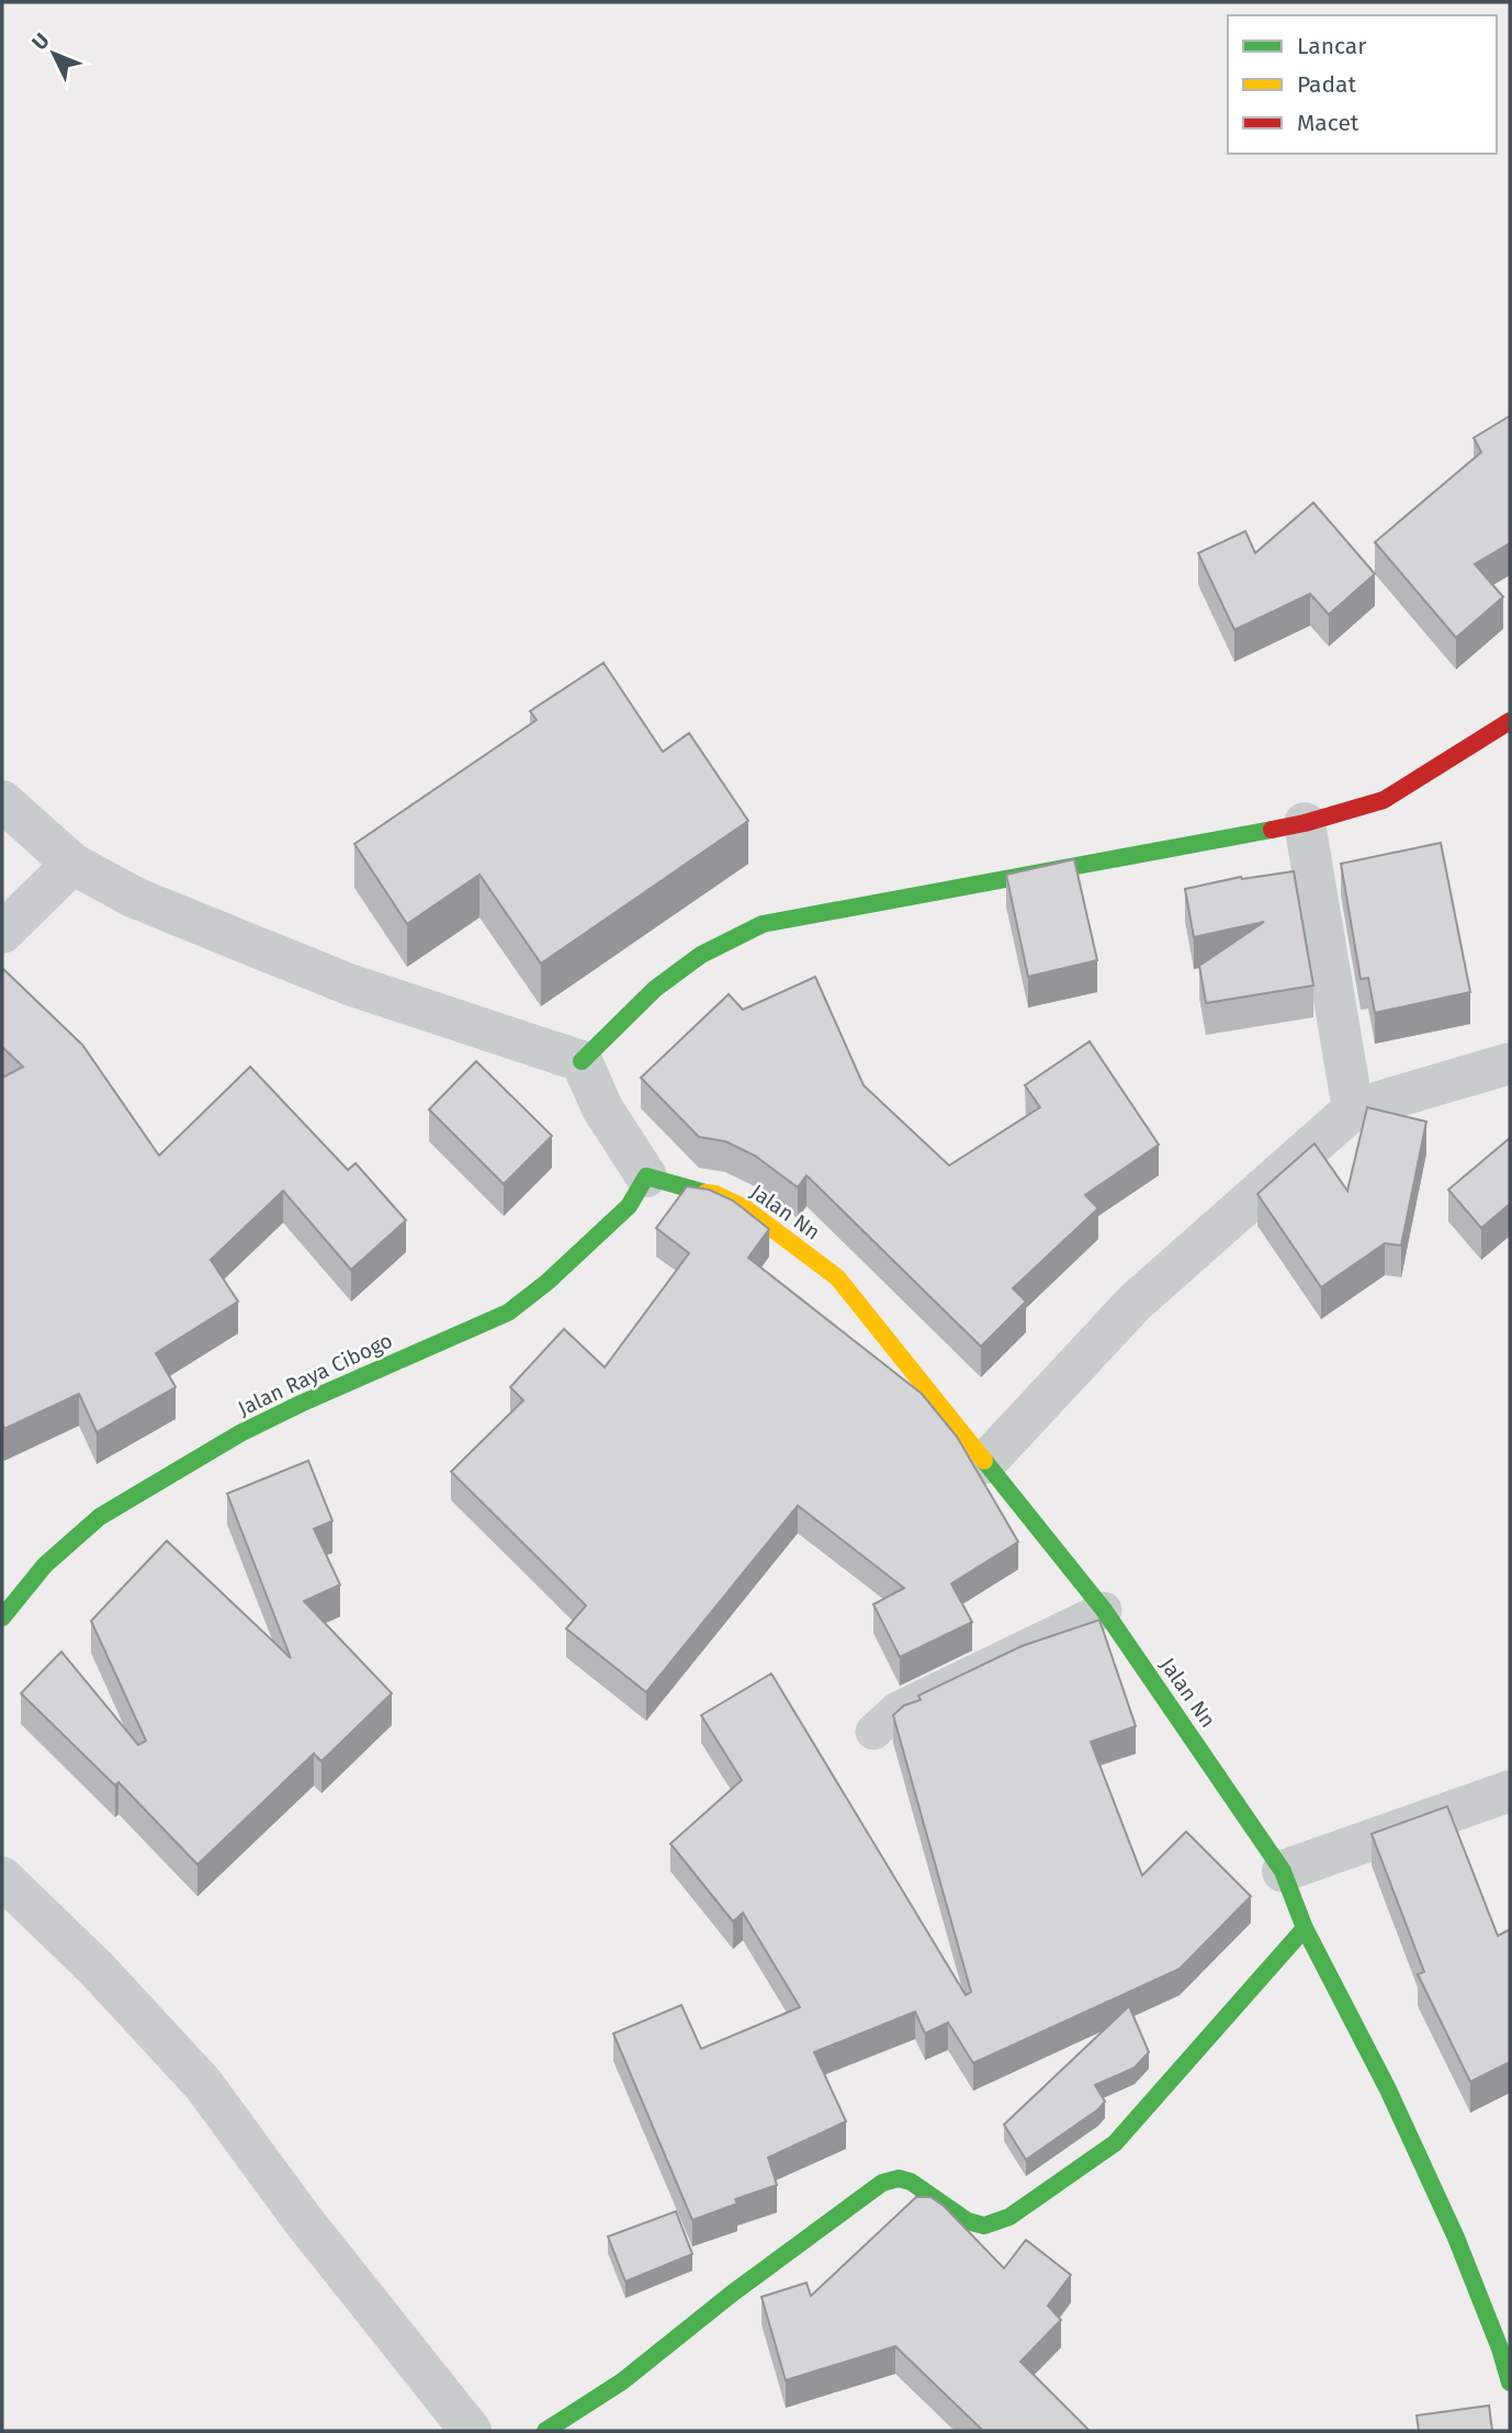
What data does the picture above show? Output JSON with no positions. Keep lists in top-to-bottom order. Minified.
{"streets":{"street":["Jalan Nn","Jalan Raya Cibogo"]},"crossings":[["Jalan Nn","Jalan Raya Cibogo"]],"legend":["Lancar","Padat","Macet"],"north":"top left"}
